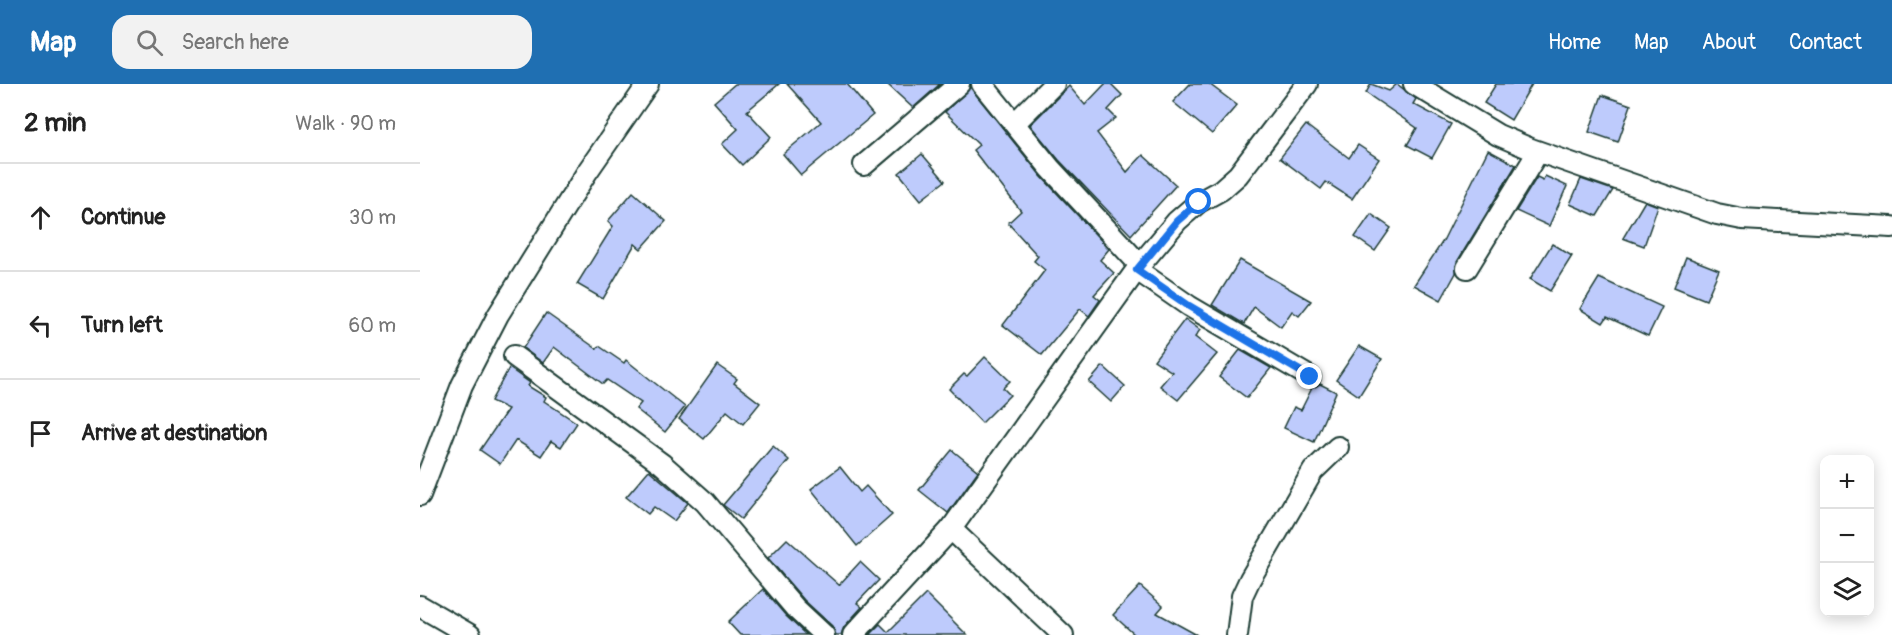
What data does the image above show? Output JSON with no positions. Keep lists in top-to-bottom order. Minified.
{"page":{"header":"Map","search":"Search here","nav":["Home","Map","About","Contact"],"heading":["2 min","Walk · 90 m"],"list":[["Continue","30 m"],["Turn left","60 m"],"Arrive at destination"],"map_buttons":["+","−"]}}
